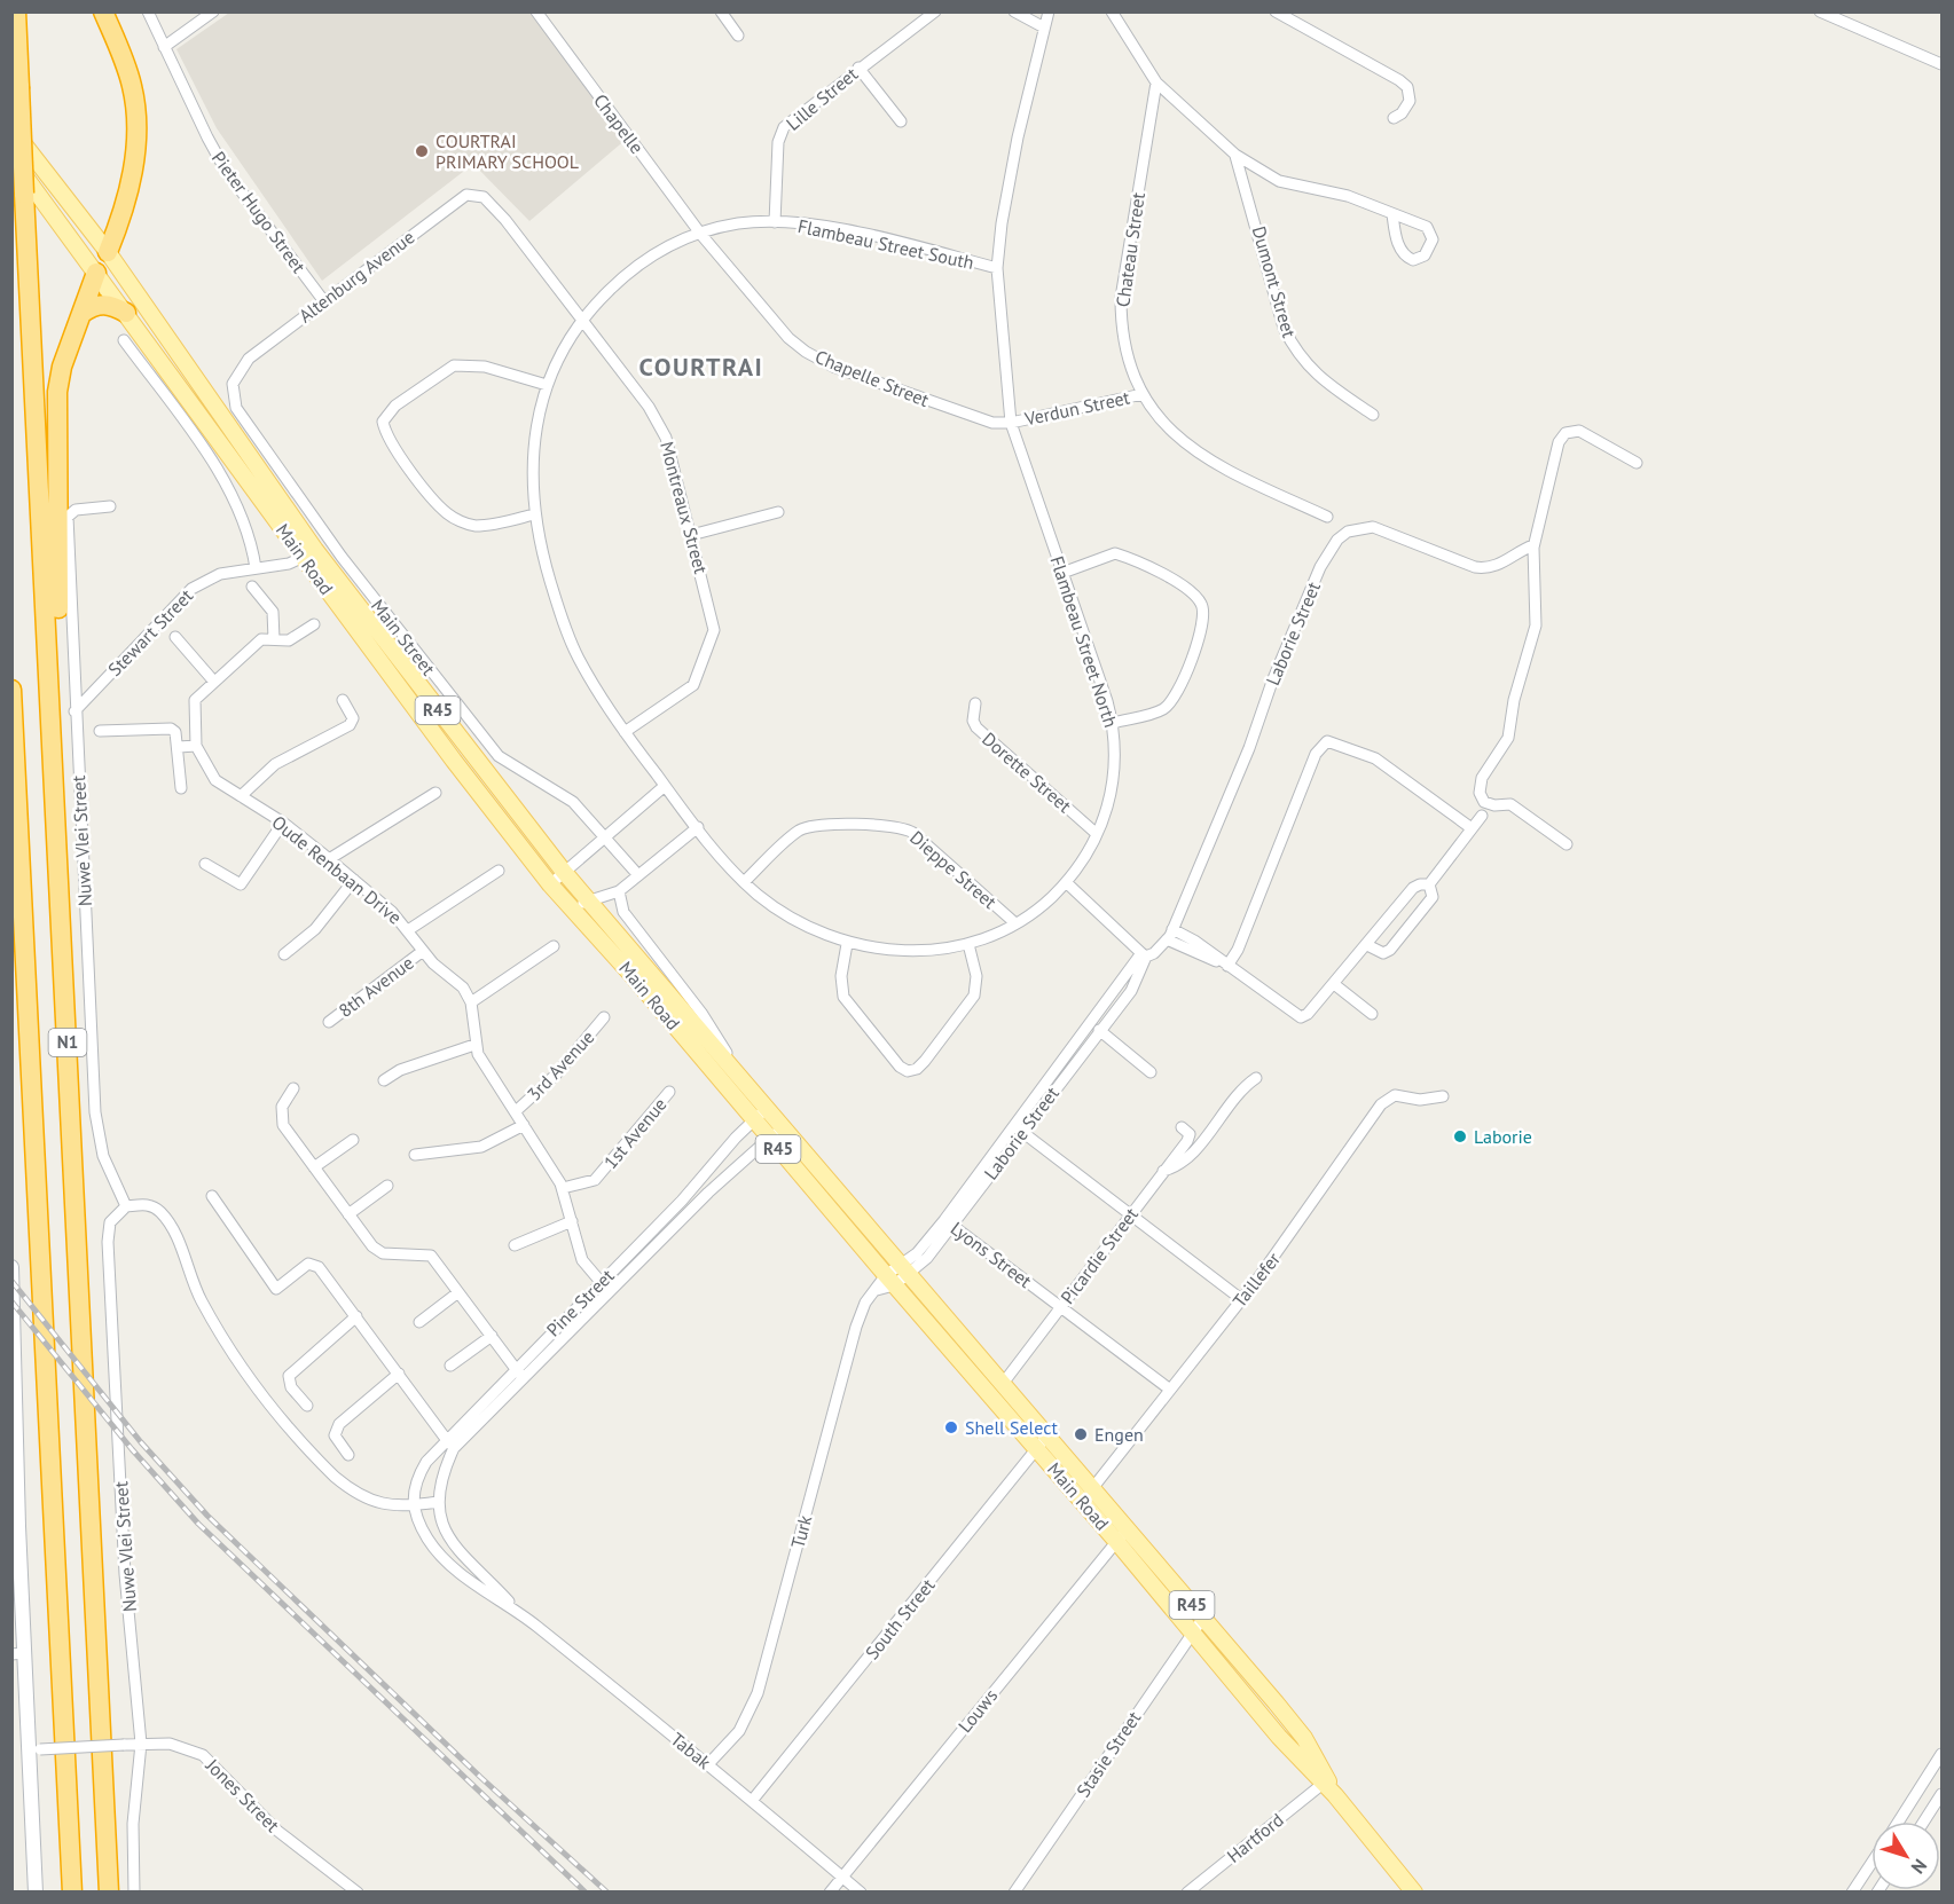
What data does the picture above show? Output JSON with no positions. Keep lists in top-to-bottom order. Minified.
{"streets":{"highway":["N1"],"main road":["Main Road","R45"],"street":["Lille Street","Chapelle","Pieter Hugo Street","Flambeau Street South","Chateau Street","Altenburg Avenue","Dumont Street","Chapelle Street","Verdun Street","Montreaux Street","Stewart Street","Laborie Street","Main Street","Flambeau Street North","Dorette Street","Nuwe Vlei Street","Oude Renbaan Drive","Dieppe Street","8th Avenue","3rd Avenue","1st Avenue","Lyons Street","Picardie Street","Taillefer","Pine Street","Turk","South Street","Louws","Tabak","Stasie Street","Jones Street","Hartford"]},"crossings":[["Lille Street","Flambeau Street South"],["Chapelle","Flambeau Street South"],["Chapelle","Chapelle Street"],["Pieter Hugo Street","Altenburg Avenue"],["Flambeau Street South","Chapelle Street"],["Flambeau Street South","Montreaux Street"],["Flambeau Street South","Flambeau Street North"],["Chateau Street","Verdun Street"],["Altenburg Avenue","Montreaux Street"],["Altenburg Avenue","Main Street"],["Chapelle Street","Verdun Street"],["Chapelle Street","Flambeau Street North"],["Verdun Street","Flambeau Street North"],["Main Road","Stewart Street"],["Main Road","Laborie Street"],["Main Road","Picardie Street"],["Main Road","Taillefer"],["Main Road","Pine Street"],["Main Road","Turk"],["Main Road","South Street"],["Main Road","Louws"],["Main Road","Stasie Street"],["Main Road","Hartford"],["Stewart Street","Nuwe Vlei Street"],["Laborie Street","Lyons Street"],["Flambeau Street North","Dorette Street"],["Flambeau Street North","Dieppe Street"],["Nuwe Vlei Street","Jones Street"],["Oude Renbaan Drive","8th Avenue"],["Lyons Street","Picardie Street"],["Lyons Street","Taillefer"],["Pine Street","Tabak"],["Turk","Tabak"],["South Street","Tabak"],["Louws","Tabak"]],"districts":["COURTRAI"],"places":["COURTRAI PRIMARY SCHOOL","Laborie","Shell Select","Engen"],"north":"bottom right"}
